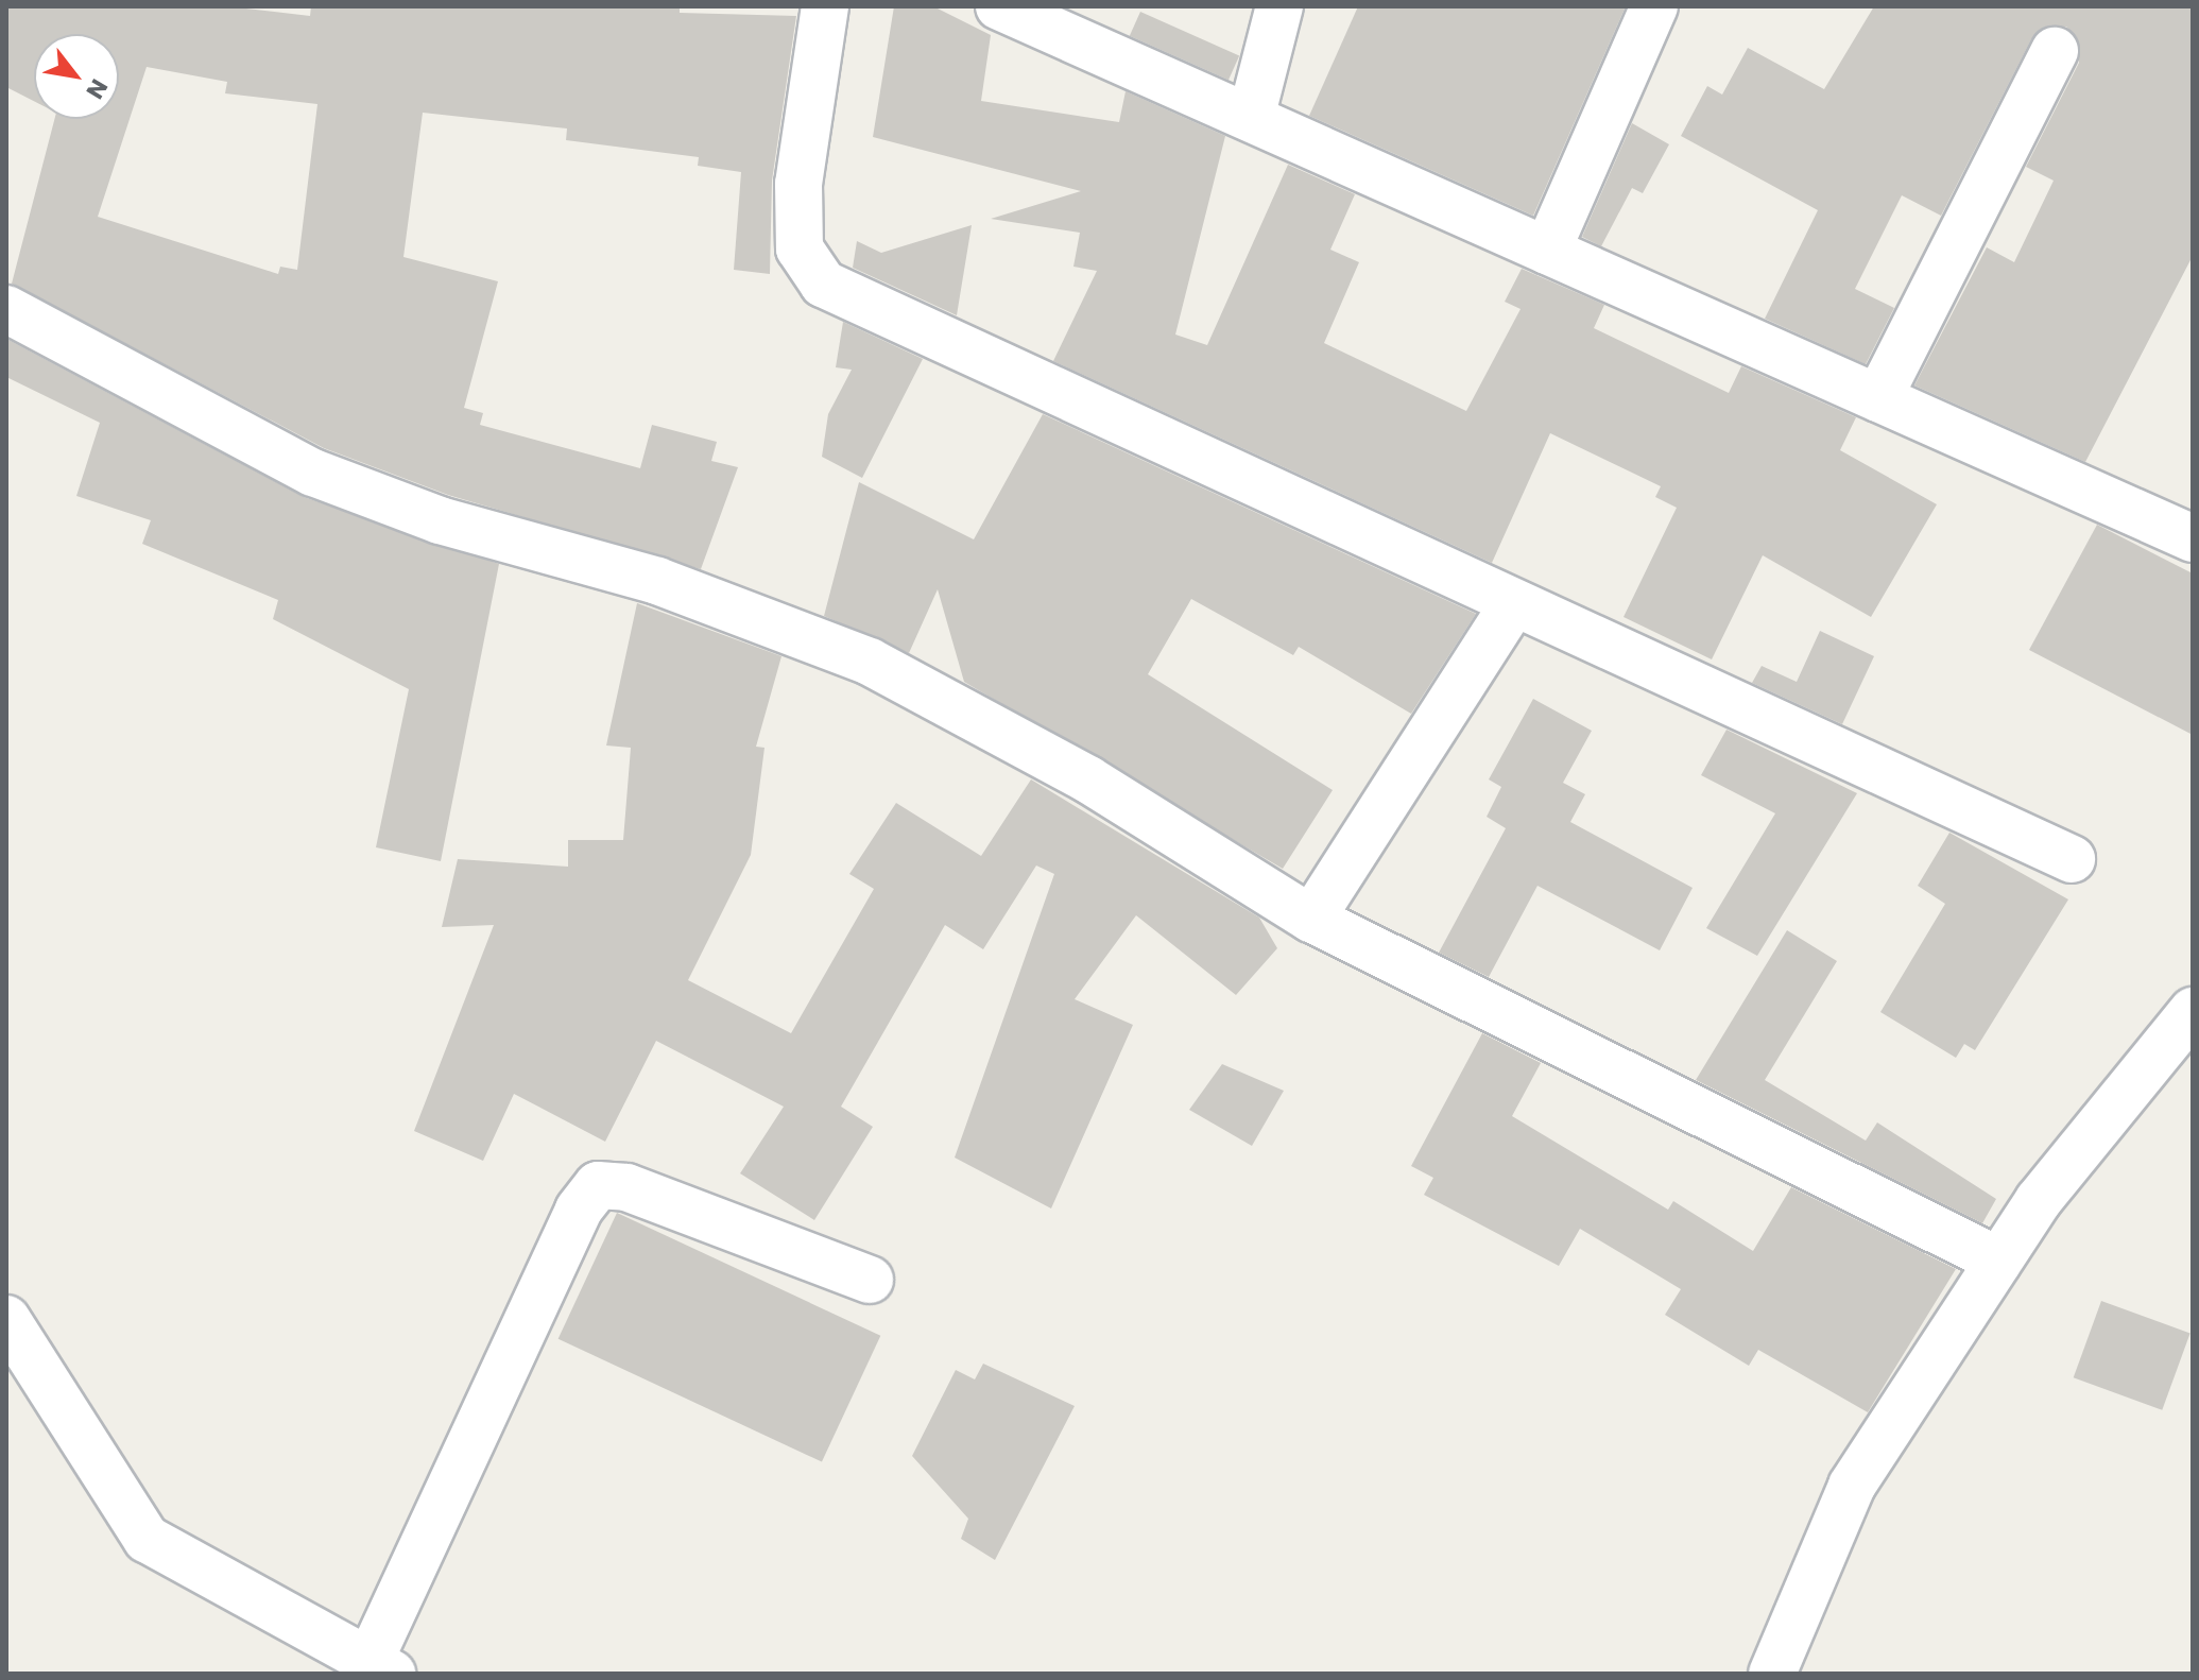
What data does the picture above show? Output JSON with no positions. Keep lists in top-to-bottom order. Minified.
{"north":"bottom right"}
